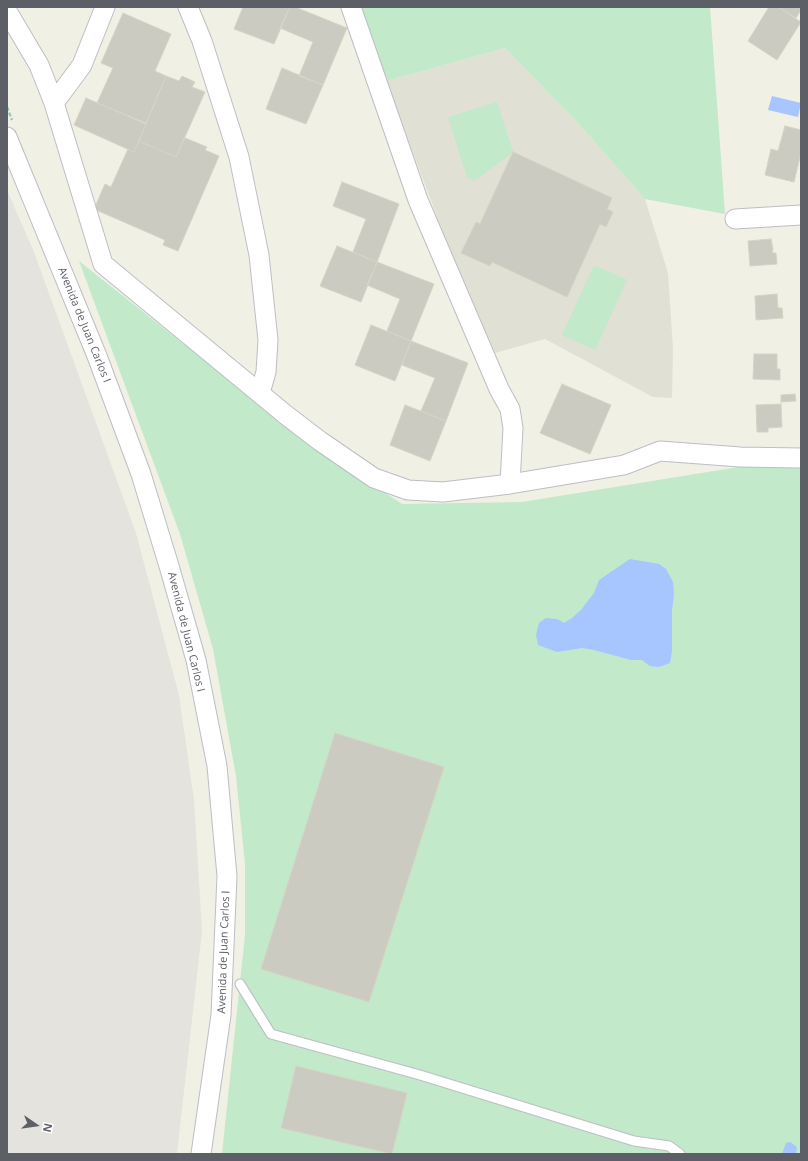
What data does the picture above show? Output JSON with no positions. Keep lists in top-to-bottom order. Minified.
{"streets":{"street":["Avenida de Juan Carlos I"]},"north":"right"}
